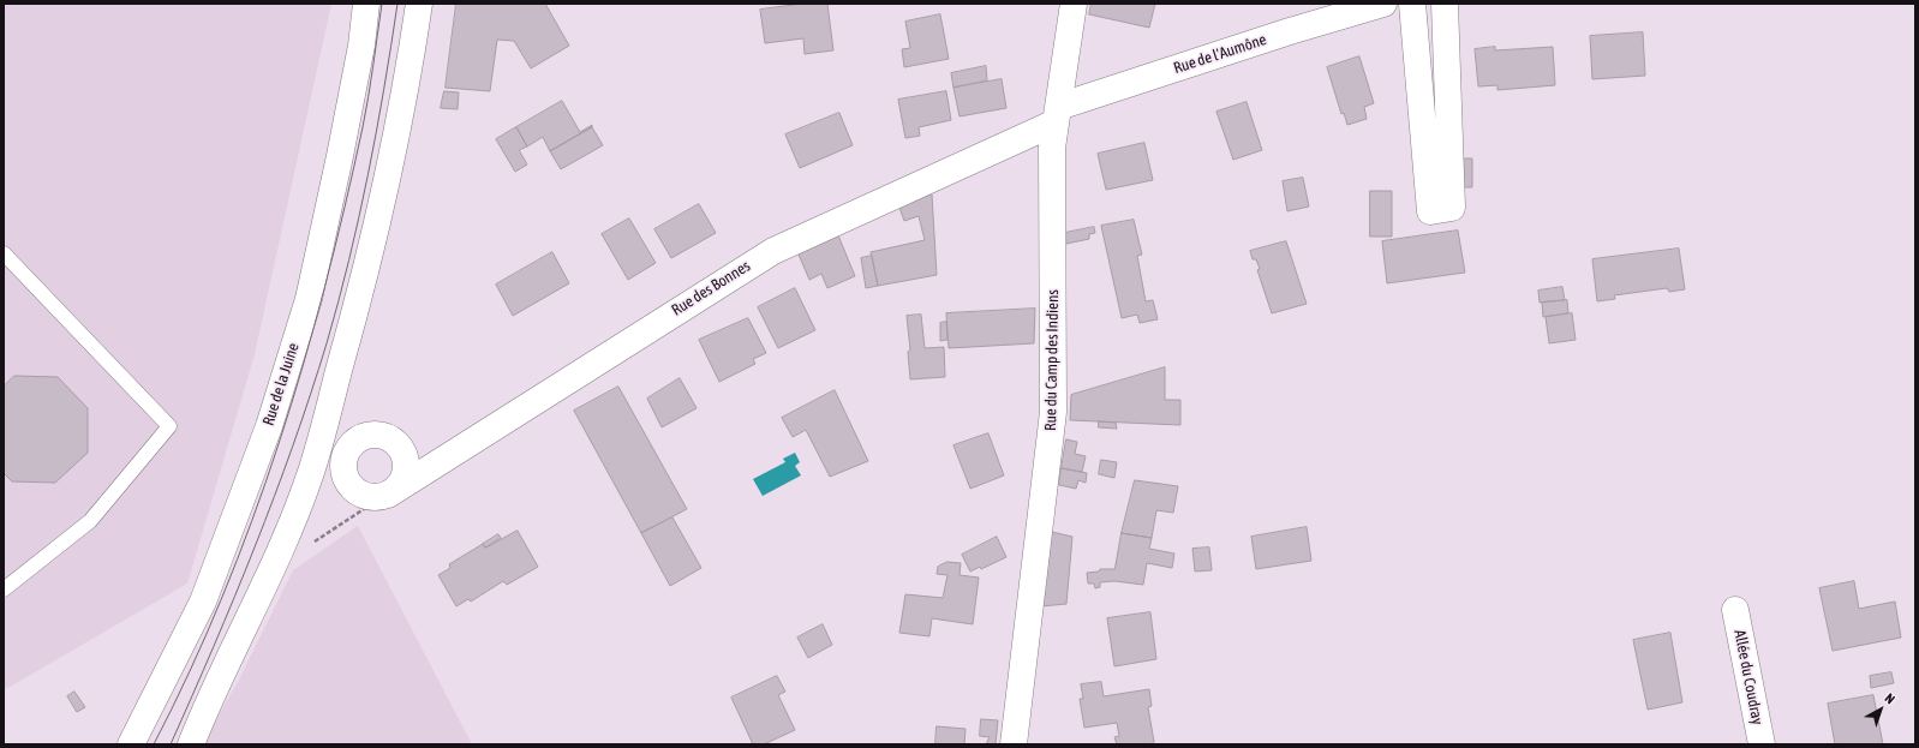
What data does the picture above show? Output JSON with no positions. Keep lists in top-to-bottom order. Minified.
{"streets":{"street":["Rue de l'Aumône","Rue des Bonnes","Rue du Camp des Indiens","Rue de la Juine","Allée du Coudray"]},"crossings":[["Rue de l'Aumône","Rue des Bonnes"],["Rue de l'Aumône","Rue du Camp des Indiens"],["Rue des Bonnes","Rue du Camp des Indiens"]],"north":"top right"}
